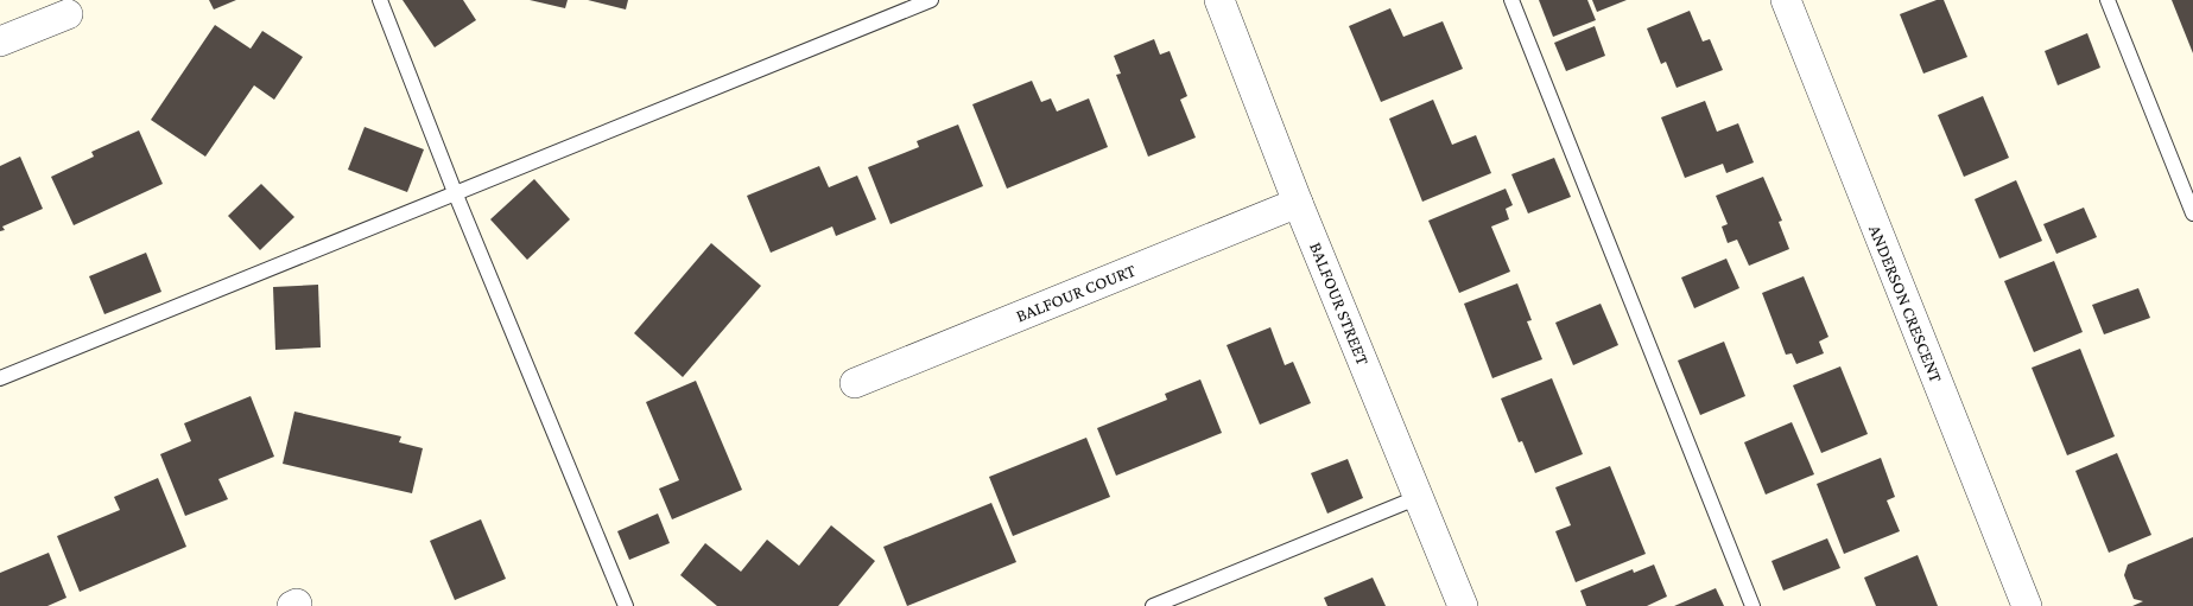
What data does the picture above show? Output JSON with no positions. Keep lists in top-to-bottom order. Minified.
{"streets":{"street":["BALFOUR COURT","BALFOUR STREET","ANDERSON CRESCENT"]},"crossings":[["BALFOUR COURT","BALFOUR STREET"]]}
